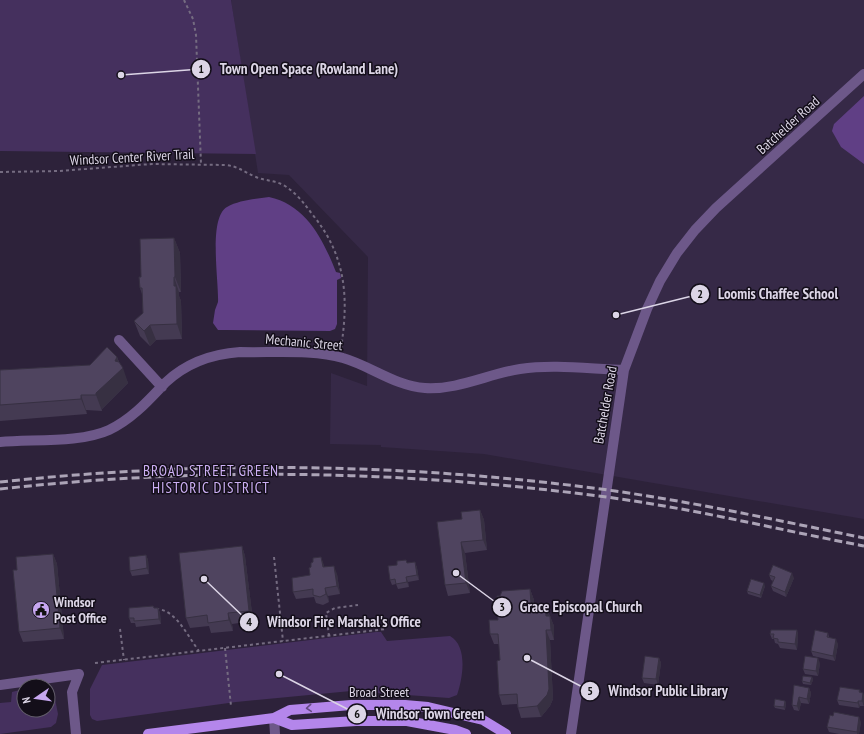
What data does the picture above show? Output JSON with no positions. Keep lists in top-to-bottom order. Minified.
{"streets":{"main road":["Broad Street"],"street":["Batchelder Road","Mechanic Street"],"path":["Windsor Center River Trail"]},"crossings":[["Batchelder Road","Mechanic Street"],["Windsor Center River Trail","Mechanic Street"]],"districts":["BROAD STREET GREEN HISTORIC DISTRICT"],"places":{"other":["Town Open Space (Rowland Lane)","Loomis Chaffee School","Grace Episcopal Church","Windsor Fire Marshal's Office","Windsor Public Library","Windsor Town Green"],"public building":["Windsor Post Office"]},"north":"left"}
